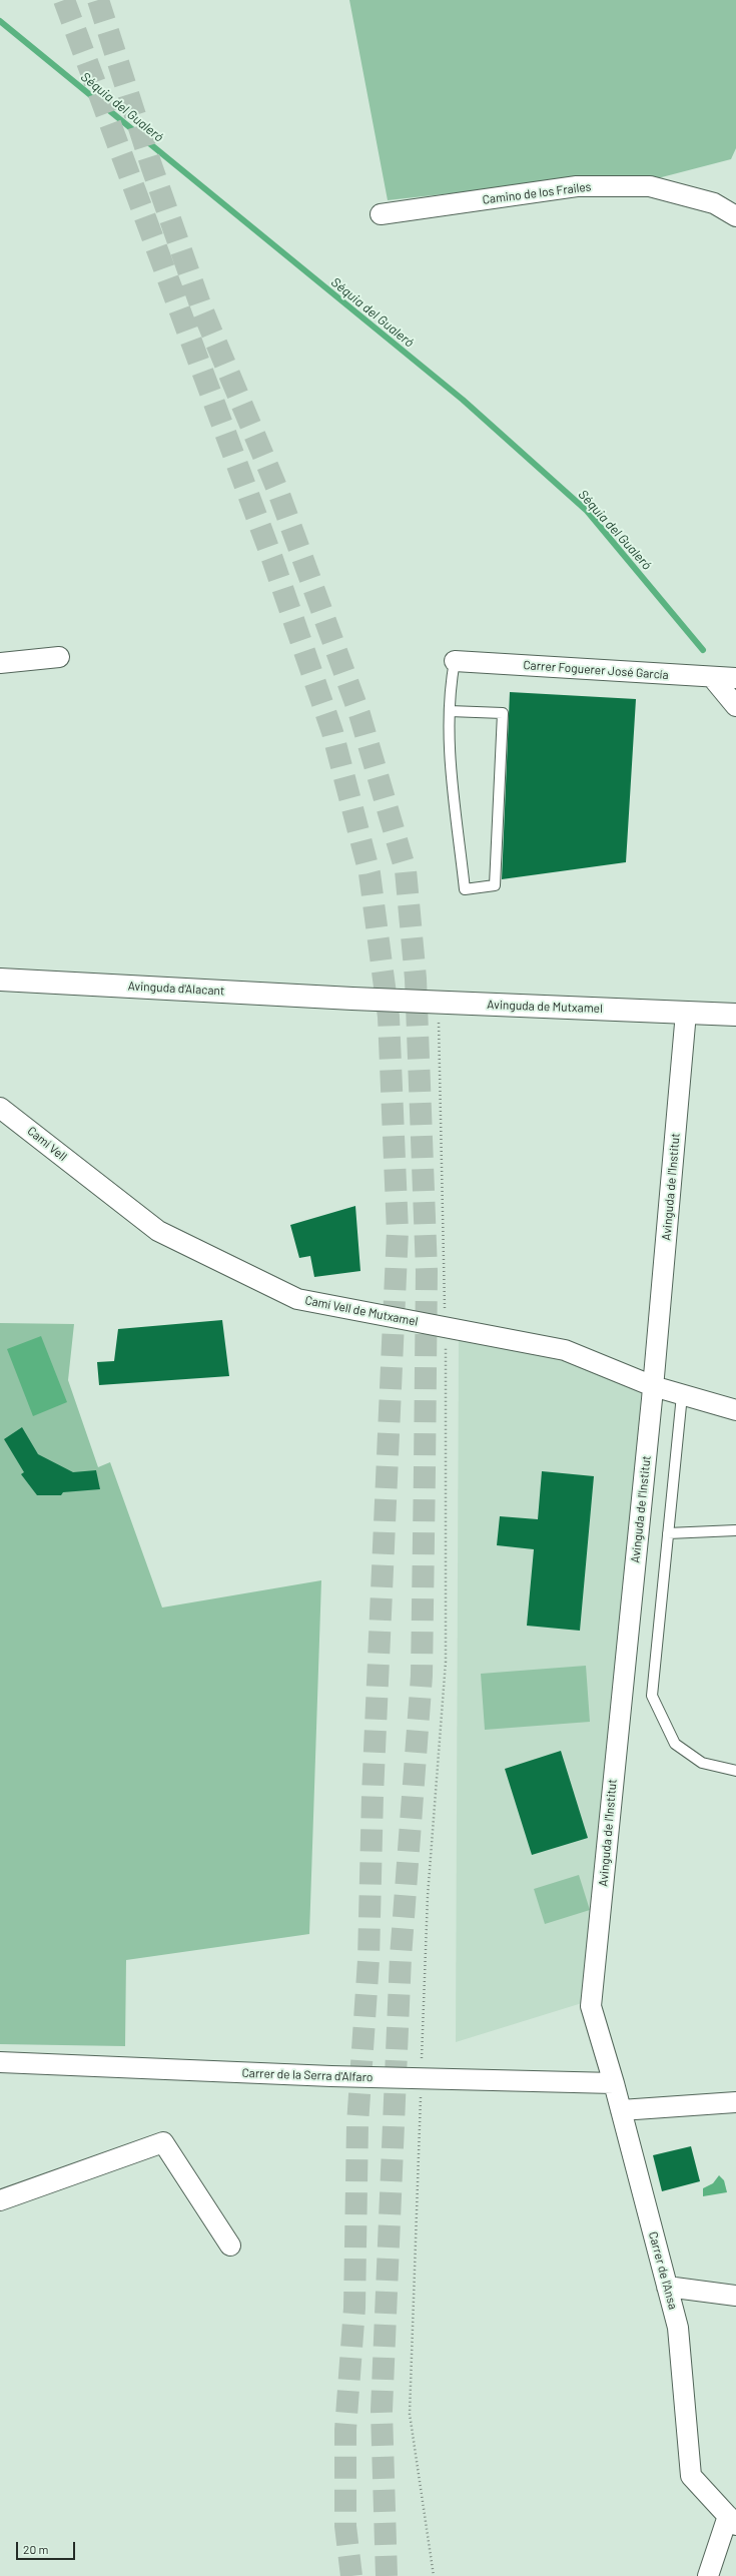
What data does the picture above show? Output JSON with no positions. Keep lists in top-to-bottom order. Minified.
{"streets":{"street":["Camino de los Frailes","Carrer Foguerer José García","Avinguda d'Alacant","Avinguda de Mutxamel","Camí Vell","Avinguda de l'Institut","Camí Vell de Mutxamel","Carrer de la Serra d'Alfaro","Carrer de l'Ansa"]},"crossings":[["Avinguda d'Alacant","Avinguda de Mutxamel"],["Avinguda de Mutxamel","Avinguda de l'Institut"],["Camí Vell","Camí Vell de Mutxamel"],["Avinguda de l'Institut","Camí Vell de Mutxamel"],["Avinguda de l'Institut","Carrer de l'Ansa"],["Carrer de la Serra d'Alfaro","Carrer de l'Ansa"]],"water":["Séquia del Gualeró"],"scale_bar":"20 m"}
